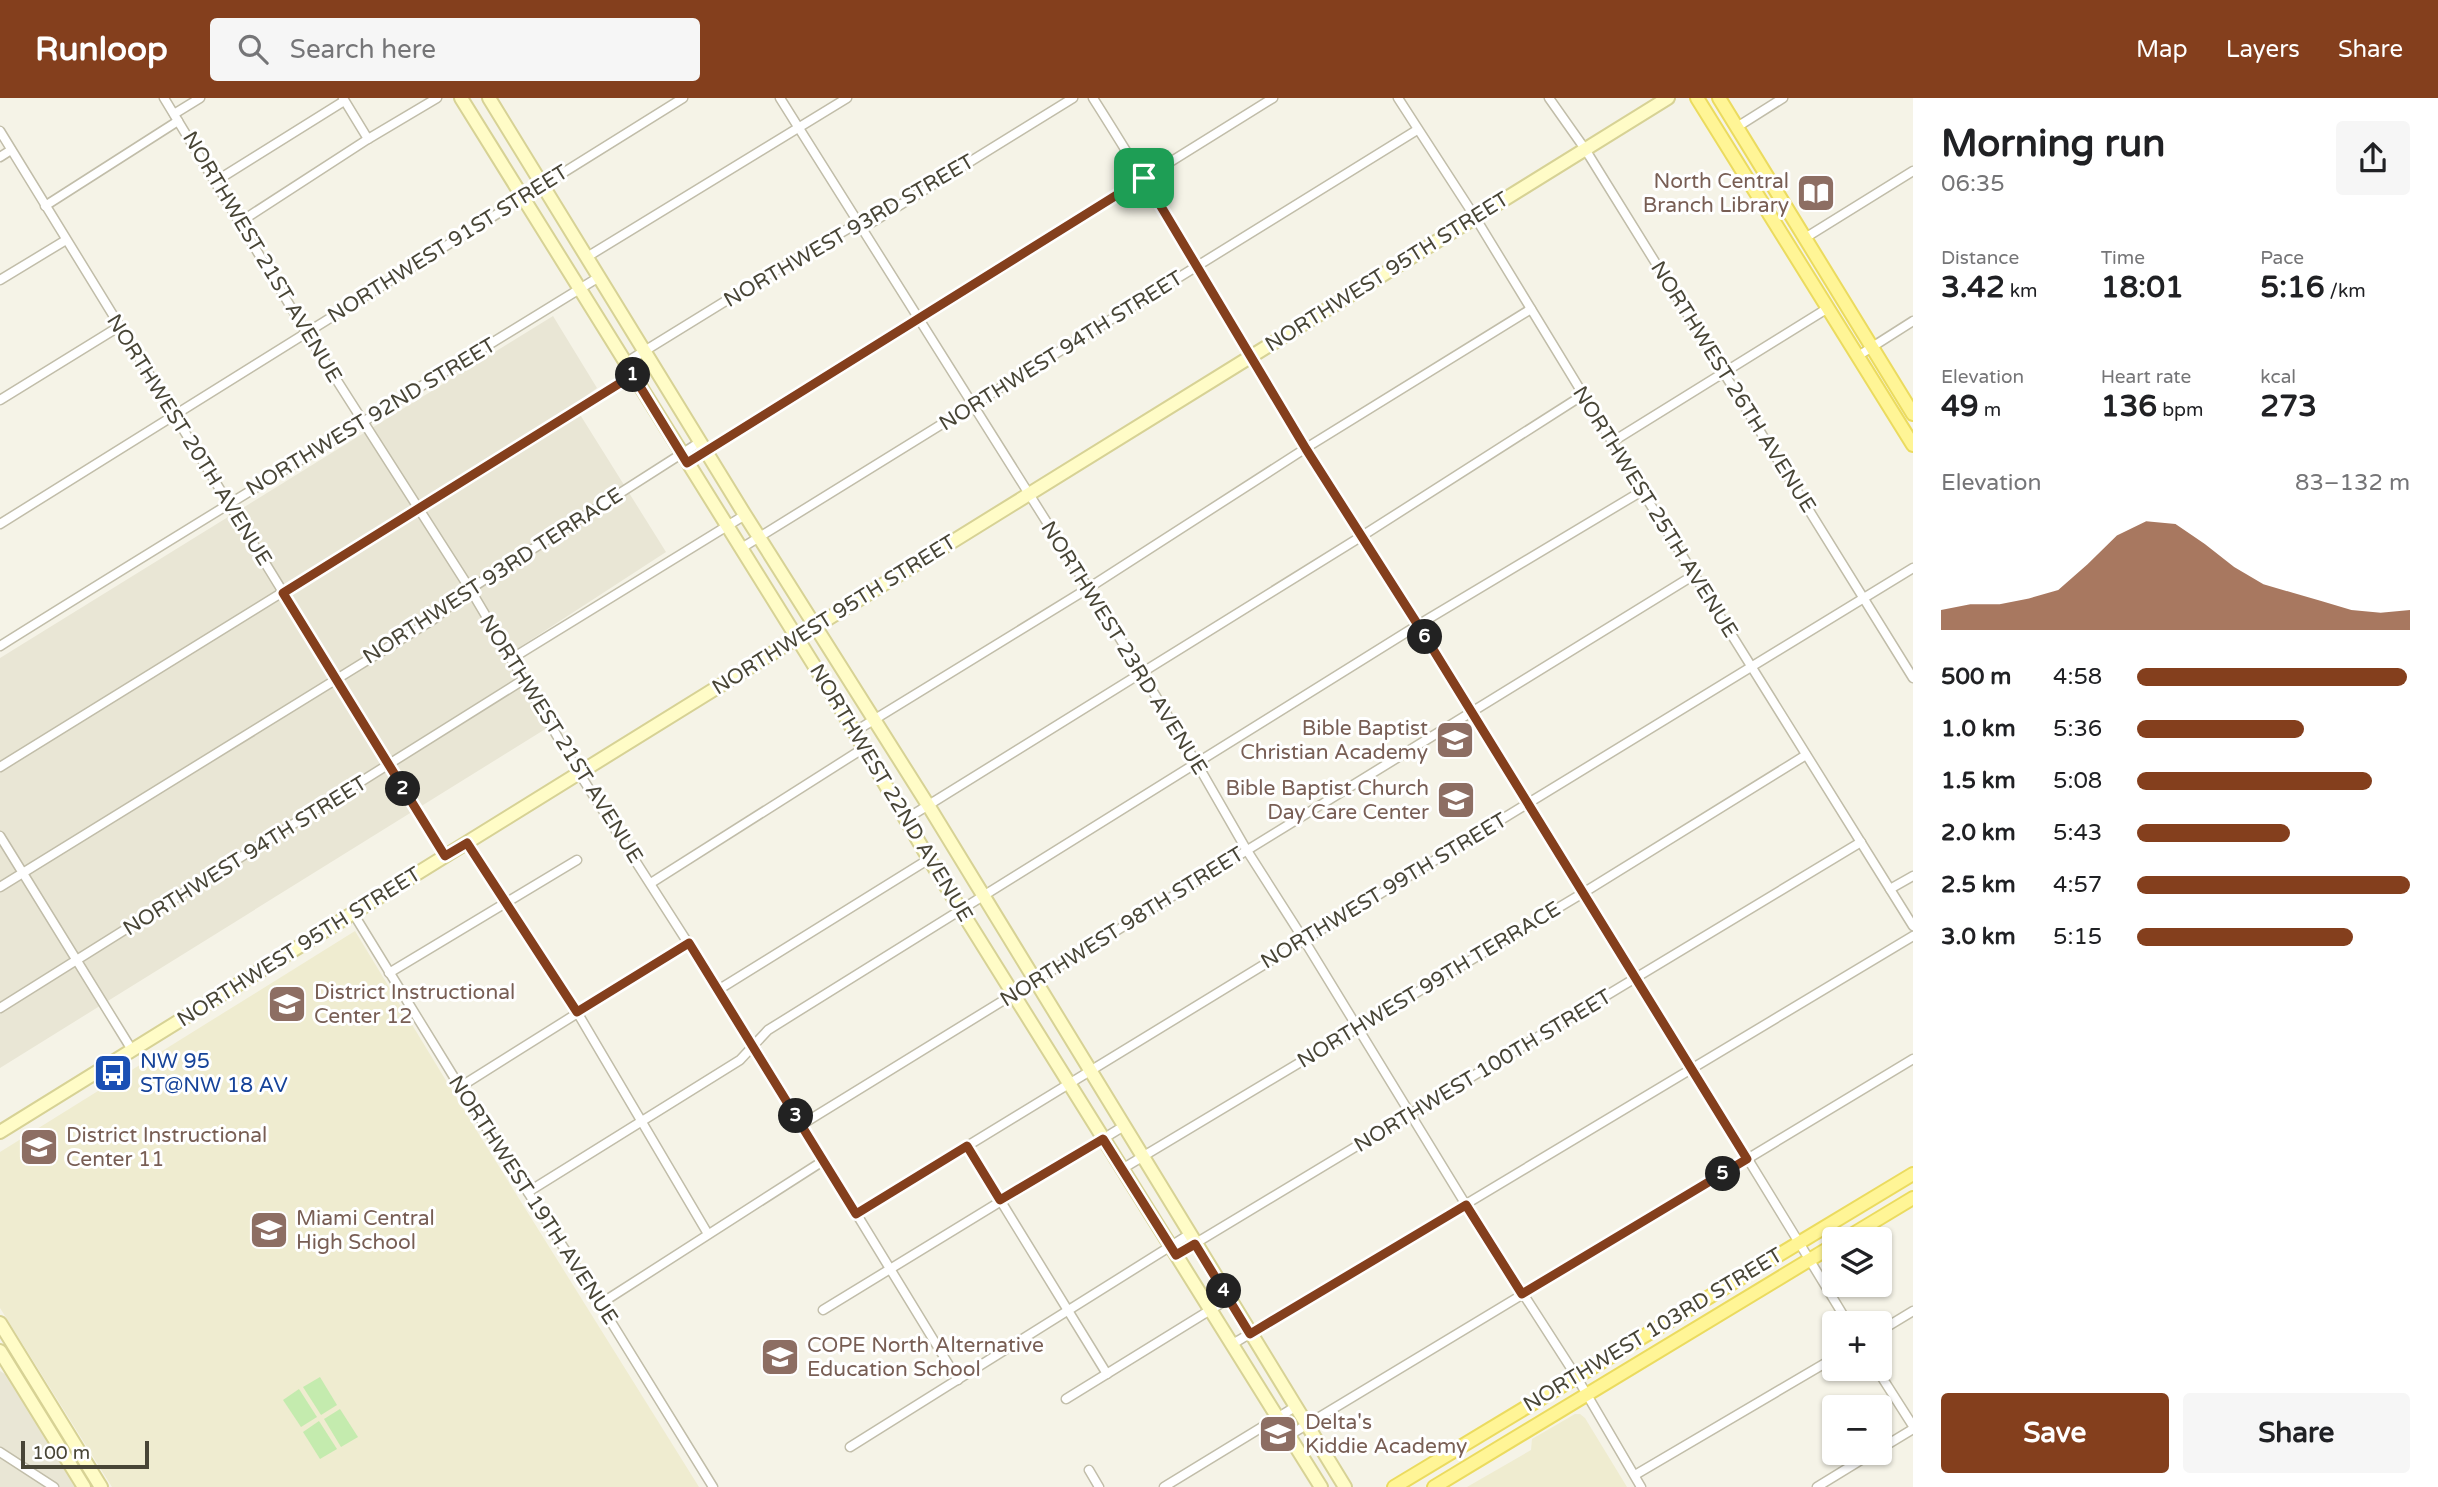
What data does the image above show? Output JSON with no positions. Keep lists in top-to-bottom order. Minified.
{"streets":{"main road":["NORTHWEST 95TH STREET","NORTHWEST 22ND AVENUE","NORTHWEST 103RD STREET"],"street":["NORTHWEST 93RD STREET","NORTHWEST 91ST STREET","NORTHWEST 21ST AVENUE","NORTHWEST 94TH STREET","NORTHWEST 26TH AVENUE","NORTHWEST 92ND STREET","NORTHWEST 20TH AVENUE","NORTHWEST 25TH AVENUE","NORTHWEST 93RD TERRACE","NORTHWEST 23RD AVENUE","NORTHWEST 99TH STREET","NORTHWEST 98TH STREET","NORTHWEST 99TH TERRACE","NORTHWEST 100TH STREET","NORTHWEST 19TH AVENUE"]},"crossings":[["NORTHWEST 93RD STREET","NORTHWEST 23RD AVENUE"],["NORTHWEST 93RD STREET","NORTHWEST 22ND AVENUE"],["NORTHWEST 91ST STREET","NORTHWEST 21ST AVENUE"],["NORTHWEST 91ST STREET","NORTHWEST 20TH AVENUE"],["NORTHWEST 91ST STREET","NORTHWEST 22ND AVENUE"],["NORTHWEST 21ST AVENUE","NORTHWEST 95TH STREET"],["NORTHWEST 21ST AVENUE","NORTHWEST 94TH STREET"],["NORTHWEST 21ST AVENUE","NORTHWEST 92ND STREET"],["NORTHWEST 21ST AVENUE","NORTHWEST 93RD TERRACE"],["NORTHWEST 21ST AVENUE","NORTHWEST 99TH STREET"],["NORTHWEST 21ST AVENUE","NORTHWEST 98TH STREET"],["NORTHWEST 21ST AVENUE","NORTHWEST 100TH STREET"],["NORTHWEST 95TH STREET","NORTHWEST 26TH AVENUE"],["NORTHWEST 95TH STREET","NORTHWEST 20TH AVENUE"],["NORTHWEST 95TH STREET","NORTHWEST 25TH AVENUE"],["NORTHWEST 95TH STREET","NORTHWEST 23RD AVENUE"],["NORTHWEST 95TH STREET","NORTHWEST 22ND AVENUE"],["NORTHWEST 95TH STREET","NORTHWEST 19TH AVENUE"],["NORTHWEST 94TH STREET","NORTHWEST 20TH AVENUE"],["NORTHWEST 94TH STREET","NORTHWEST 25TH AVENUE"],["NORTHWEST 94TH STREET","NORTHWEST 23RD AVENUE"],["NORTHWEST 94TH STREET","NORTHWEST 22ND AVENUE"],["NORTHWEST 26TH AVENUE","NORTHWEST 99TH STREET"],["NORTHWEST 92ND STREET","NORTHWEST 20TH AVENUE"],["NORTHWEST 92ND STREET","NORTHWEST 22ND AVENUE"],["NORTHWEST 20TH AVENUE","NORTHWEST 93RD TERRACE"],["NORTHWEST 25TH AVENUE","NORTHWEST 99TH STREET"],["NORTHWEST 25TH AVENUE","NORTHWEST 98TH STREET"],["NORTHWEST 25TH AVENUE","NORTHWEST 99TH TERRACE"],["NORTHWEST 25TH AVENUE","NORTHWEST 100TH STREET"],["NORTHWEST 93RD TERRACE","NORTHWEST 23RD AVENUE"],["NORTHWEST 93RD TERRACE","NORTHWEST 22ND AVENUE"],["NORTHWEST 23RD AVENUE","NORTHWEST 99TH STREET"],["NORTHWEST 23RD AVENUE","NORTHWEST 98TH STREET"],["NORTHWEST 23RD AVENUE","NORTHWEST 99TH TERRACE"],["NORTHWEST 23RD AVENUE","NORTHWEST 100TH STREET"],["NORTHWEST 23RD AVENUE","NORTHWEST 103RD STREET"],["NORTHWEST 22ND AVENUE","NORTHWEST 99TH STREET"],["NORTHWEST 22ND AVENUE","NORTHWEST 98TH STREET"],["NORTHWEST 22ND AVENUE","NORTHWEST 99TH TERRACE"],["NORTHWEST 22ND AVENUE","NORTHWEST 100TH STREET"]],"places":{"library":["North Central Branch Library"],"school or university":["Bible Baptist Christian Academy","Bible Baptist Church Day Care Center","District Instructional Center 12","District Instructional Center 11","Miami Central High School","COPE North Alternative Education School","Delta's Kiddie Academy"],"bus stop":["NW 95 ST@NW 18 AV"]},"scale_bar":"100 m","page":{"header":"Runloop","search":"Search here","nav":["Map","Layers","Share"],"heading":["Morning run","06:35"],"stats":[["Distance","3.42 km"],["Time","18:01"],["Pace","5:16 /km"],["Elevation","49 m"],["Heart rate","136 bpm"],["kcal","273"]],"pins":["1","6","2","3","5","4"],"chart":["Elevation","83–132 m"],"list":[{"name":"500 m","note":"4:58"},{"name":"1.0 km","note":"5:36"},{"name":"1.5 km","note":"5:08"},{"name":"2.0 km","note":"5:43"},{"name":"2.5 km","note":"4:57"},{"name":"3.0 km","note":"5:15"}],"map_buttons":["+","−"],"buttons":["Save","Share"],"scale":"100 m"}}
